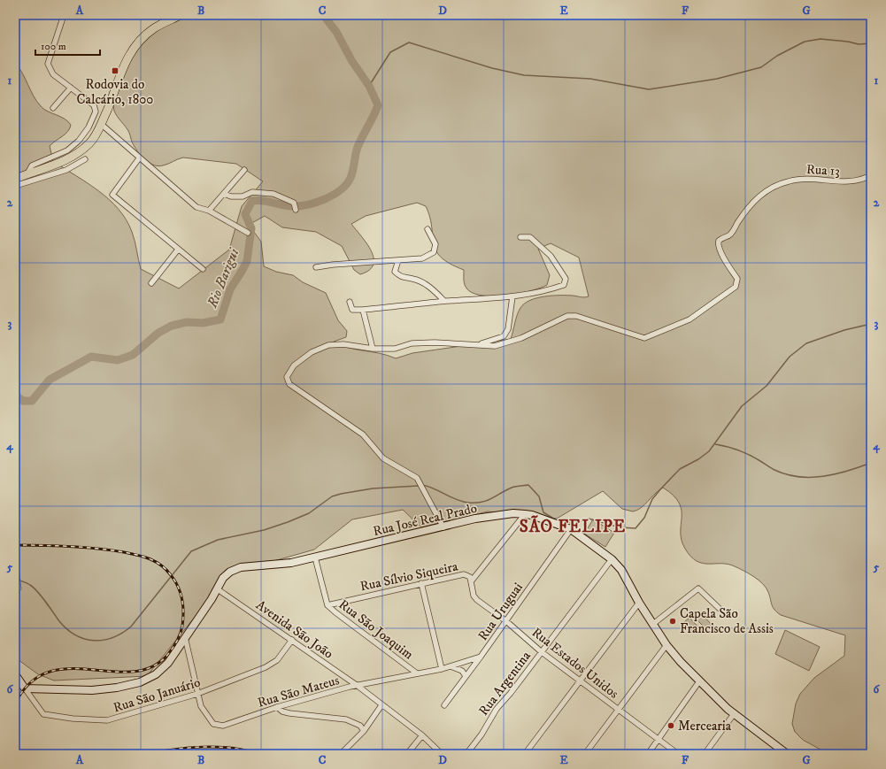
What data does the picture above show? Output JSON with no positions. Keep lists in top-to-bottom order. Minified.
{"streets":{"street":["Rua 13","Rua José Real Prado","Rua Sílvio Siqueira","Rua Uruguai","Avenida São João","Rua São Joaquim","Rua Estados Unidos","Rua Argentina","Rua São Mateus","Rua São Januário"]},"crossings":[["Rua José Real Prado","Rua Uruguai"],["Rua José Real Prado","Avenida São João"],["Rua José Real Prado","Rua São Joaquim"],["Rua José Real Prado","Rua Argentina"],["Rua José Real Prado","Rua São Mateus"],["Rua José Real Prado","Rua São Januário"],["Rua Sílvio Siqueira","Rua São Joaquim"],["Rua Sílvio Siqueira","Rua Estados Unidos"],["Rua Uruguai","Rua Estados Unidos"],["Rua Uruguai","Rua São Mateus"],["Avenida São João","Rua São Mateus"],["Avenida São João","Rua São Januário"],["Rua São Joaquim","Rua São Mateus"],["Rua Estados Unidos","Rua Argentina"],["Rua São Mateus","Rua São Januário"]],"districts":["SÃO FELIPE"],"water":["Rio Barigui"],"places":{"transit":["Rodovia do Calcário, 1800"],"other":["Capela São Francisco de Assis","Mercearia"]},"scale_bar":"100 m","grid":{"columns":["A","B","C","D","E","F","G"],"rows":["1","2","3","4","5","6"]}}
